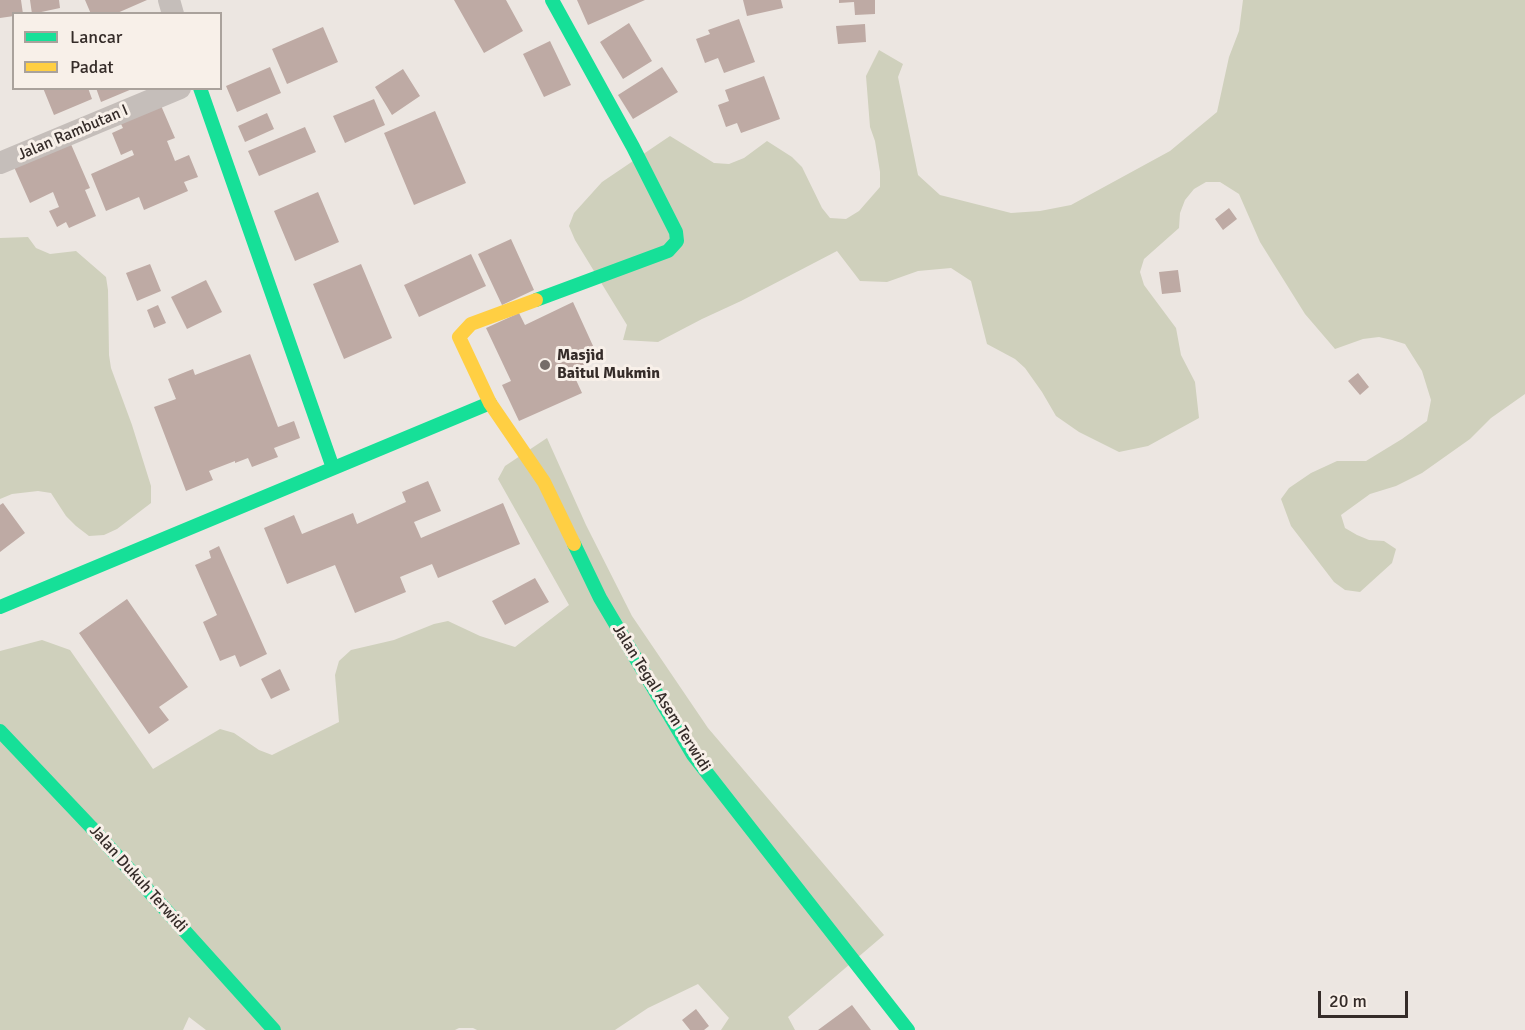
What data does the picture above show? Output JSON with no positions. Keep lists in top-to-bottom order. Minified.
{"streets":{"street":["Jalan Rambutan I","Jalan Tegal Asem Terwidi","Jalan Dukuh Terwidi"]},"places":["Masjid Baitul Mukmin"],"legend":["Lancar","Padat"],"scale_bar":"20 m"}
